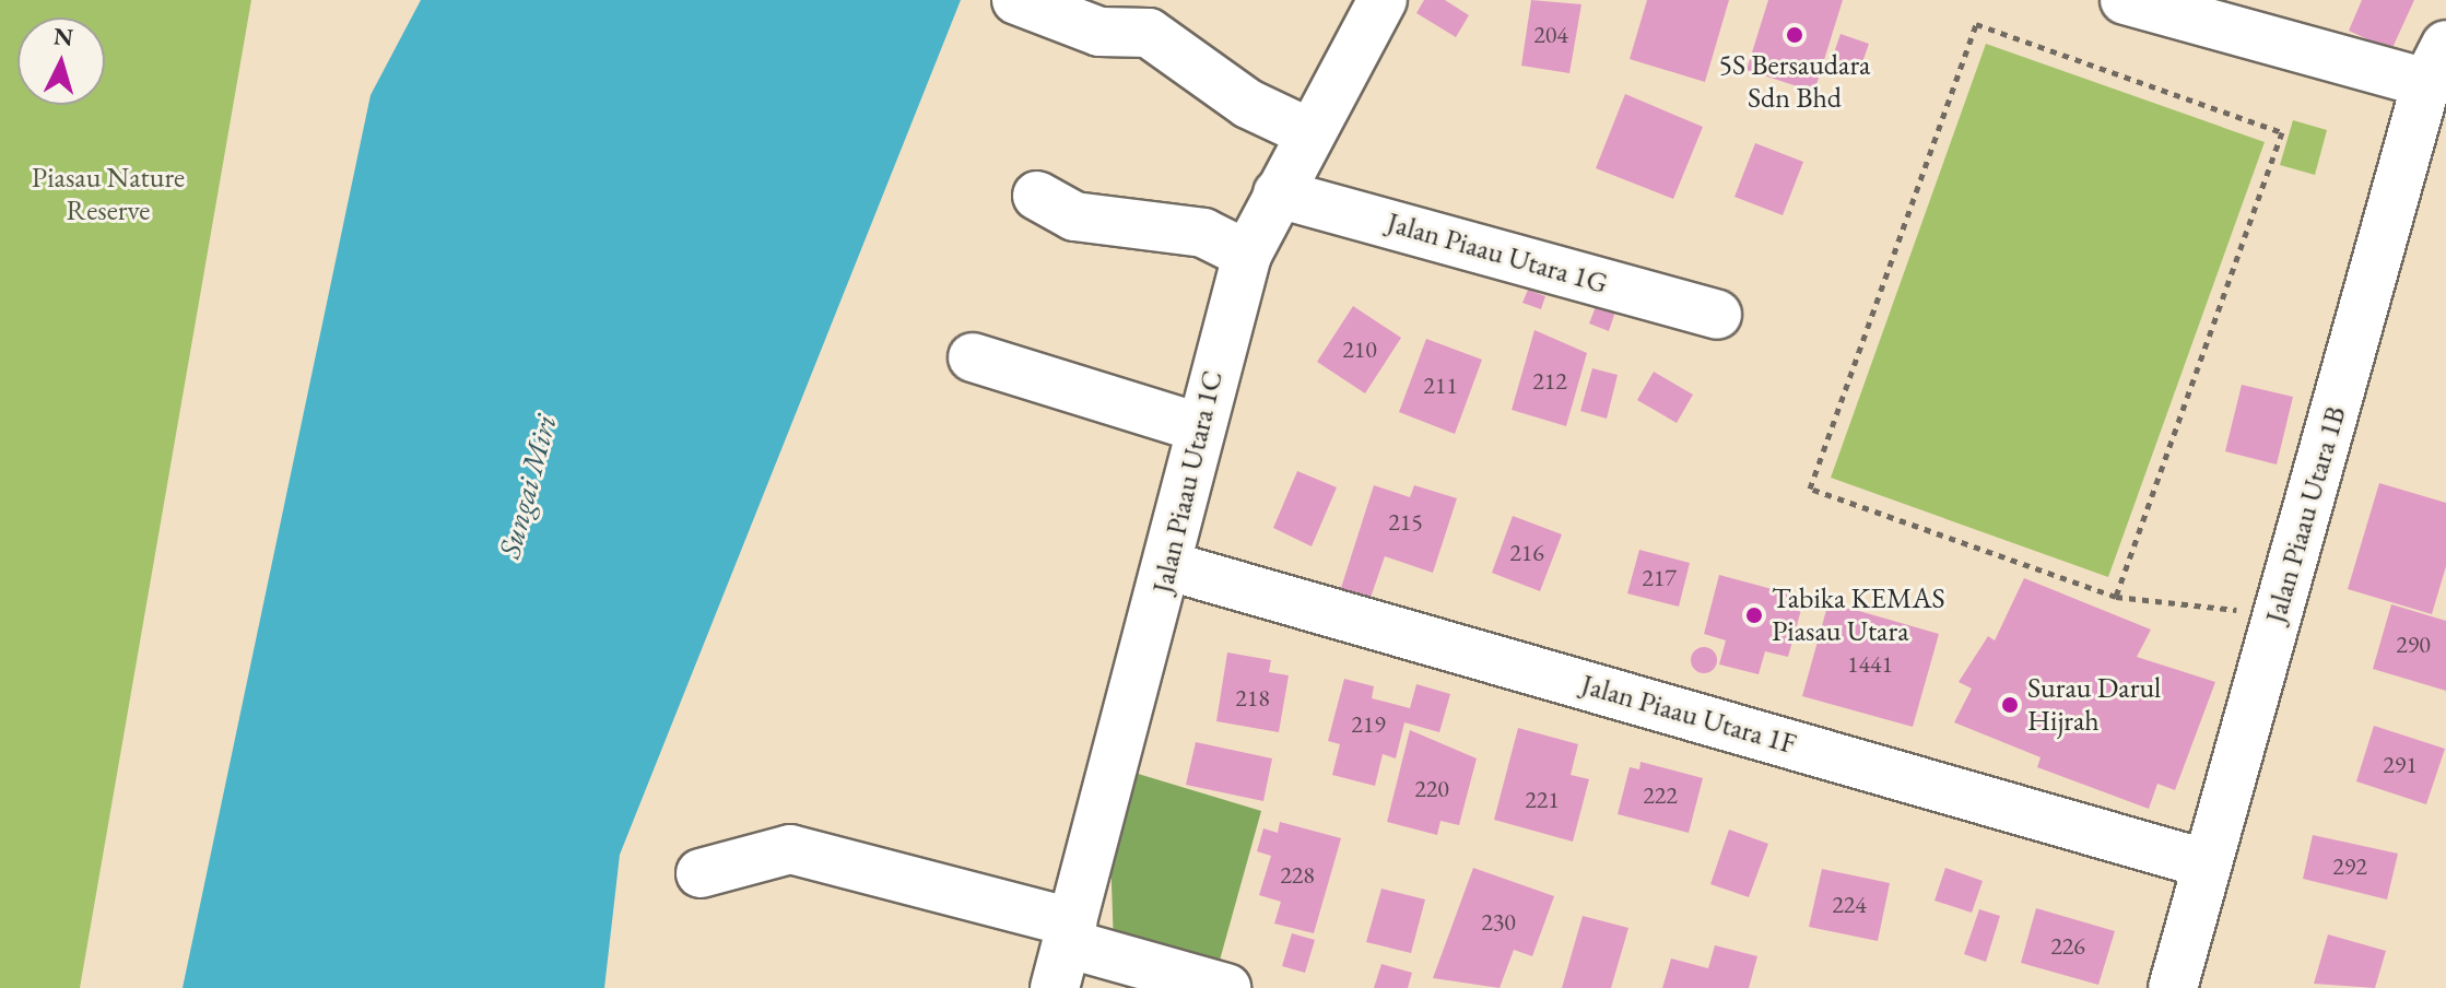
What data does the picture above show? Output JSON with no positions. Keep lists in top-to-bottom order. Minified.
{"streets":{"street":["Jalan Piaau Utara 1G","Jalan Piaau Utara 1C","Jalan Piaau Utara 1B","Jalan Piaau Utara 1F"]},"crossings":[["Jalan Piaau Utara 1G","Jalan Piaau Utara 1C"],["Jalan Piaau Utara 1C","Jalan Piaau Utara 1F"],["Jalan Piaau Utara 1B","Jalan Piaau Utara 1F"]],"water":["Sungai Miri"],"parks":["Piasau Nature Reserve"],"places":["5S Bersaudara Sdn Bhd","Tabika KEMAS Piasau Utara","Surau Darul Hijrah"],"house_numbers":["204","210","212","211","215","216","217","290","1441","218","219","291","220","222","221","292","228","224","230","226"],"north":"top"}
